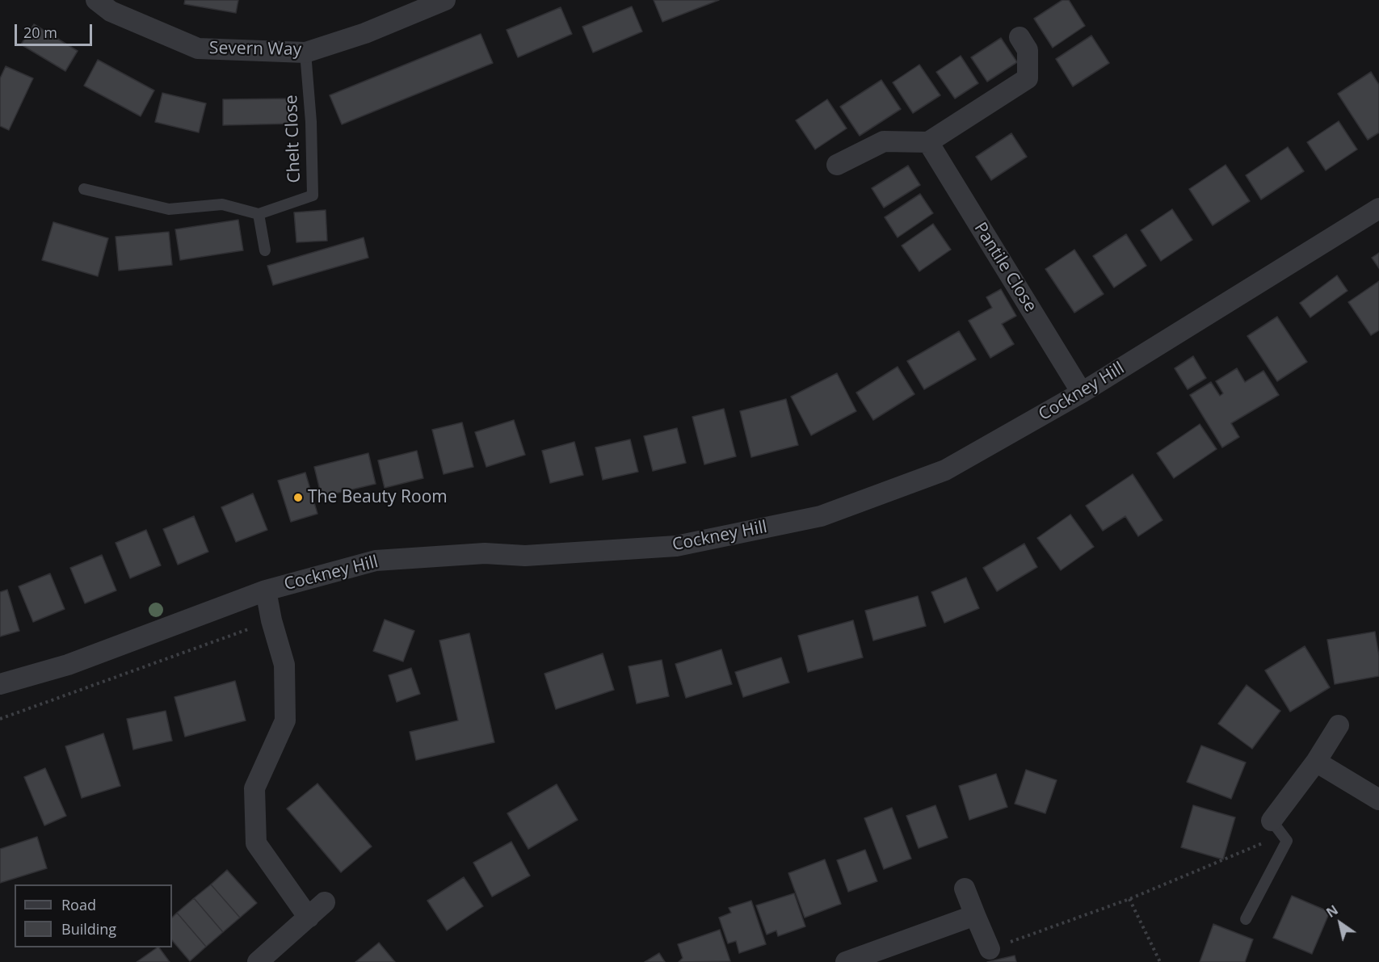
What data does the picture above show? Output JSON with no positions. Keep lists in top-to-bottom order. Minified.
{"streets":{"street":["Severn Way","Pantile Close","Cockney Hill"],"lane":["Chelt Close"]},"crossings":[["Severn Way","Chelt Close"],["Pantile Close","Cockney Hill"]],"places":["The Beauty Room"],"legend":["Road","Building"],"scale_bar":"20 m","north":"top left"}
